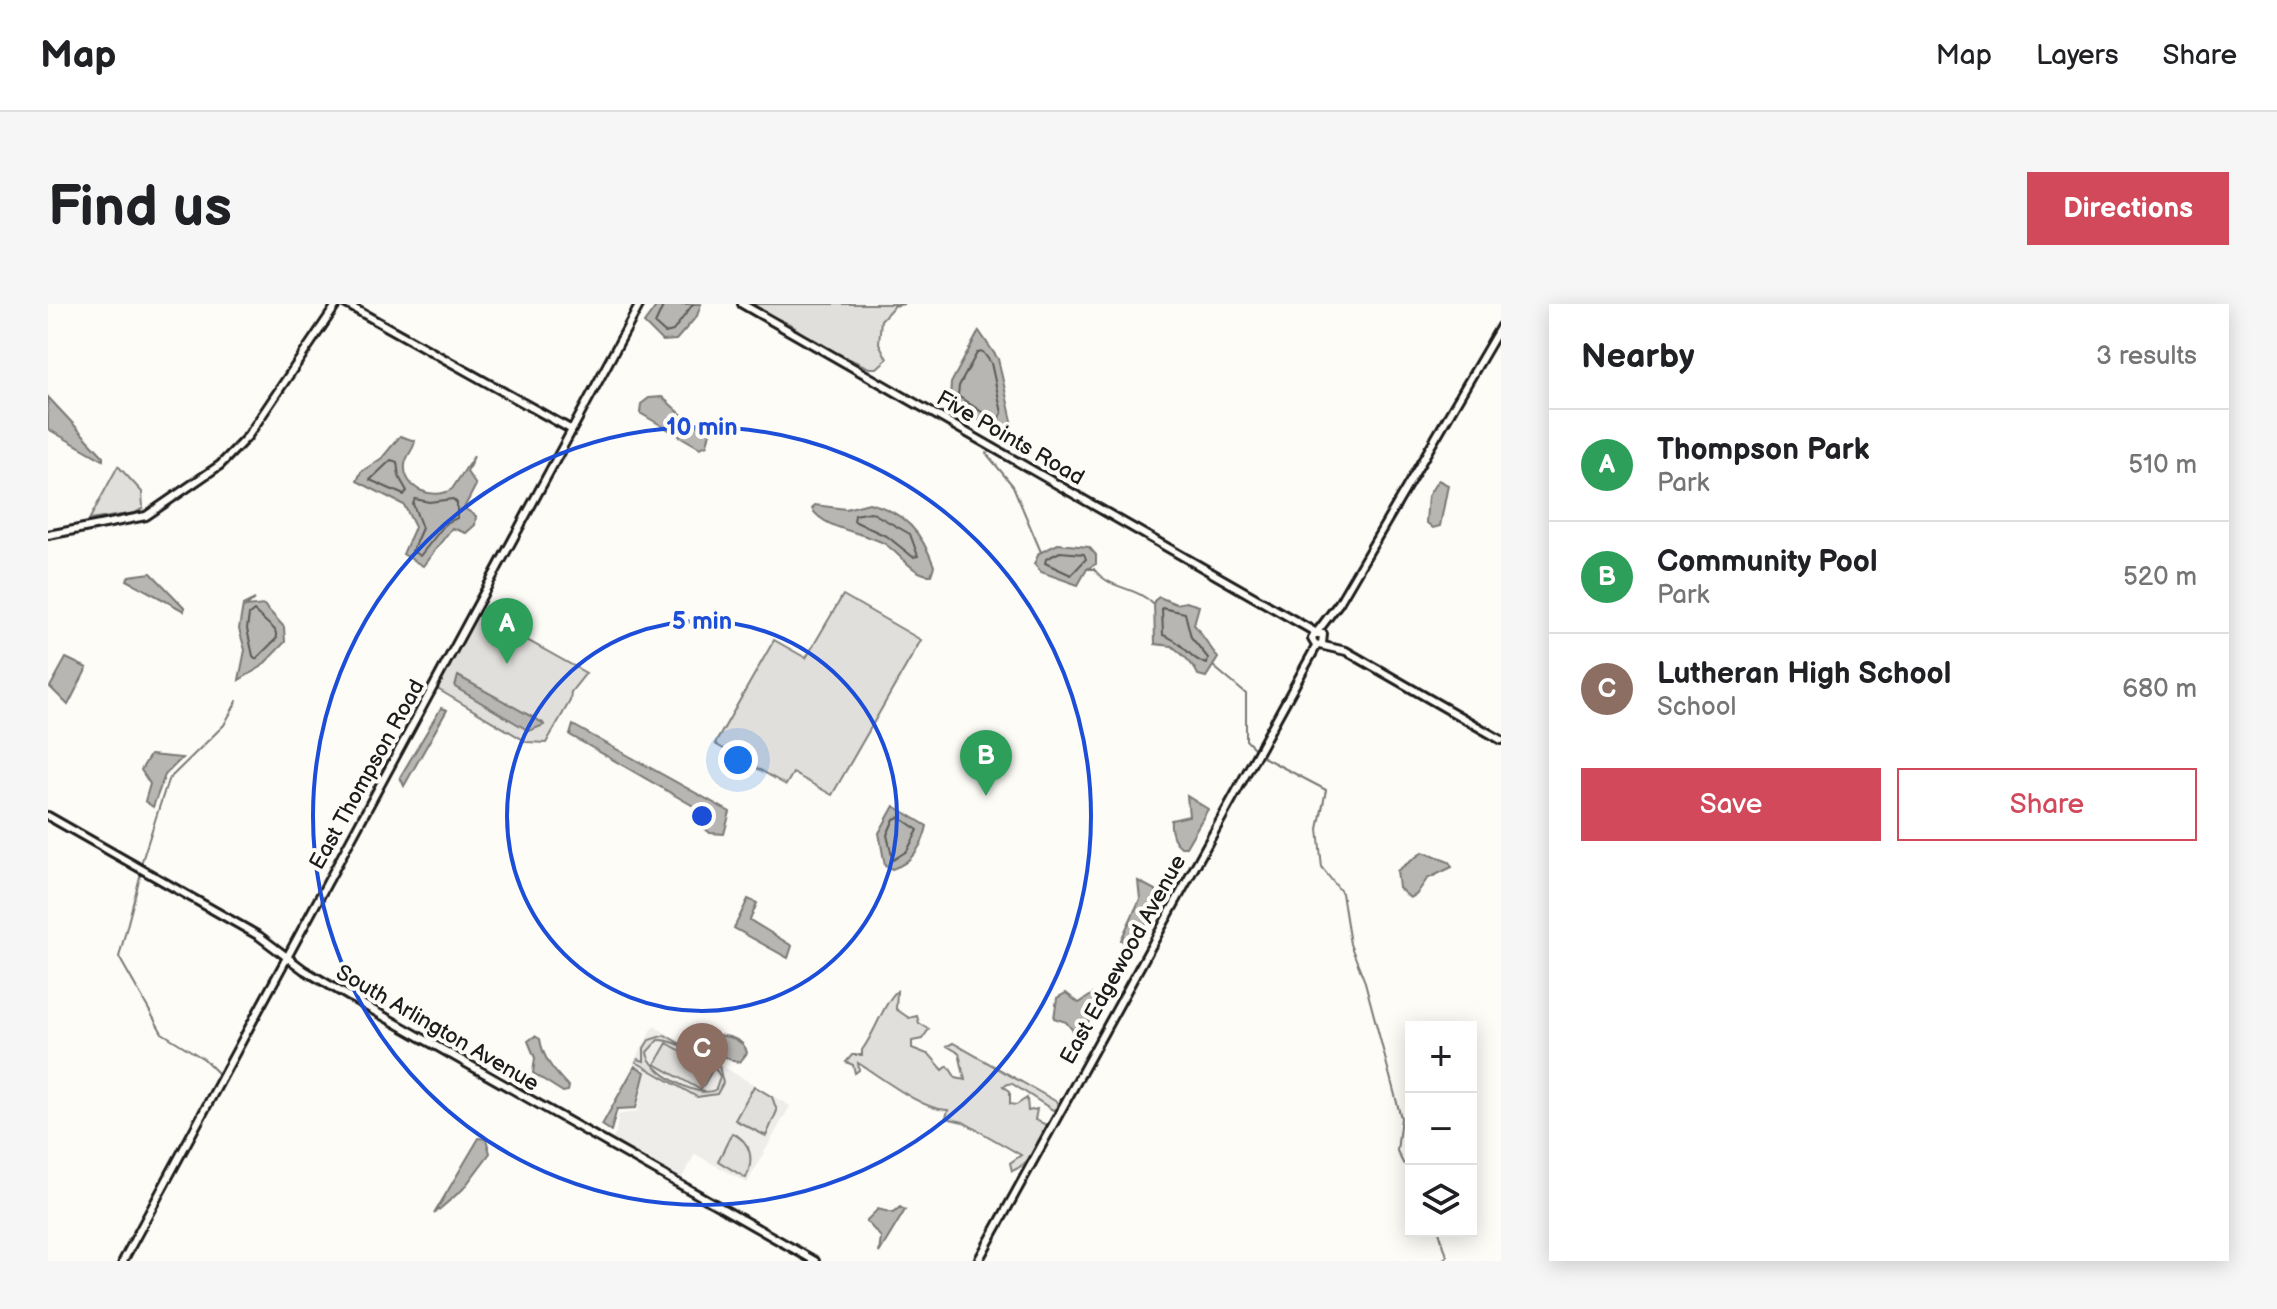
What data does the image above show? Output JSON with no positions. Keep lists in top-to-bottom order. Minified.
{"streets":{"main road":["Five Points Road","East Thompson Road","East Edgewood Avenue","South Arlington Avenue"]},"crossings":[["Five Points Road","East Edgewood Avenue"],["East Thompson Road","South Arlington Avenue"]],"page":{"header":"Map","nav":["Map","Layers","Share"],"buttons":["Directions",["Save","Share"]],"title":"Find us","heading":["Nearby","3 results"],"list":[{"mark":"A","name":"Thompson Park","note":"Park","value":"510 m"},{"mark":"B","name":"Community Pool","note":"Park","value":"520 m"},{"mark":"C","name":"Lutheran High School","note":"School","value":"680 m"}],"pins":["A","B","C"],"map_buttons":["+","−"]},"rings":["10 min","5 min"]}
